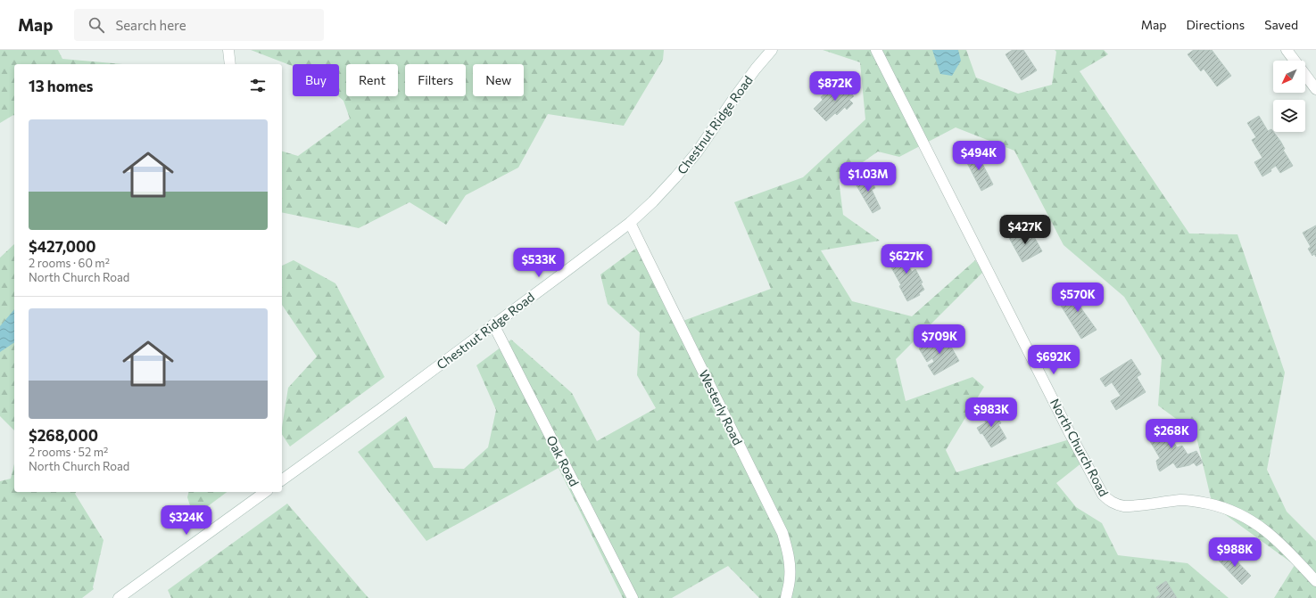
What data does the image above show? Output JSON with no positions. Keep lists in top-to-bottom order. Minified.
{"streets":{"street":["Chestnut Ridge Road","Westerly Road","North Church Road","Oak Road"]},"crossings":[["Chestnut Ridge Road","Westerly Road"],["Chestnut Ridge Road","Oak Road"]],"north":"bottom left","page":{"header":"Map","search":"Search here","nav":["Map","Directions","Saved"],"chip":["Buy","Rent","Filters","New"],"heading":"13 homes","price":["$872K","$494K","$1.03M","$427K","$627K","$533K","$570K","$709K","$692K","$983K","$268K","$324K","$988K"],"list":[{"name":"$427,000","note":"2 rooms · 60 m² · North Church Road"},{"name":"$268,000","note":"2 rooms · 52 m² · North Church Road"}]}}
